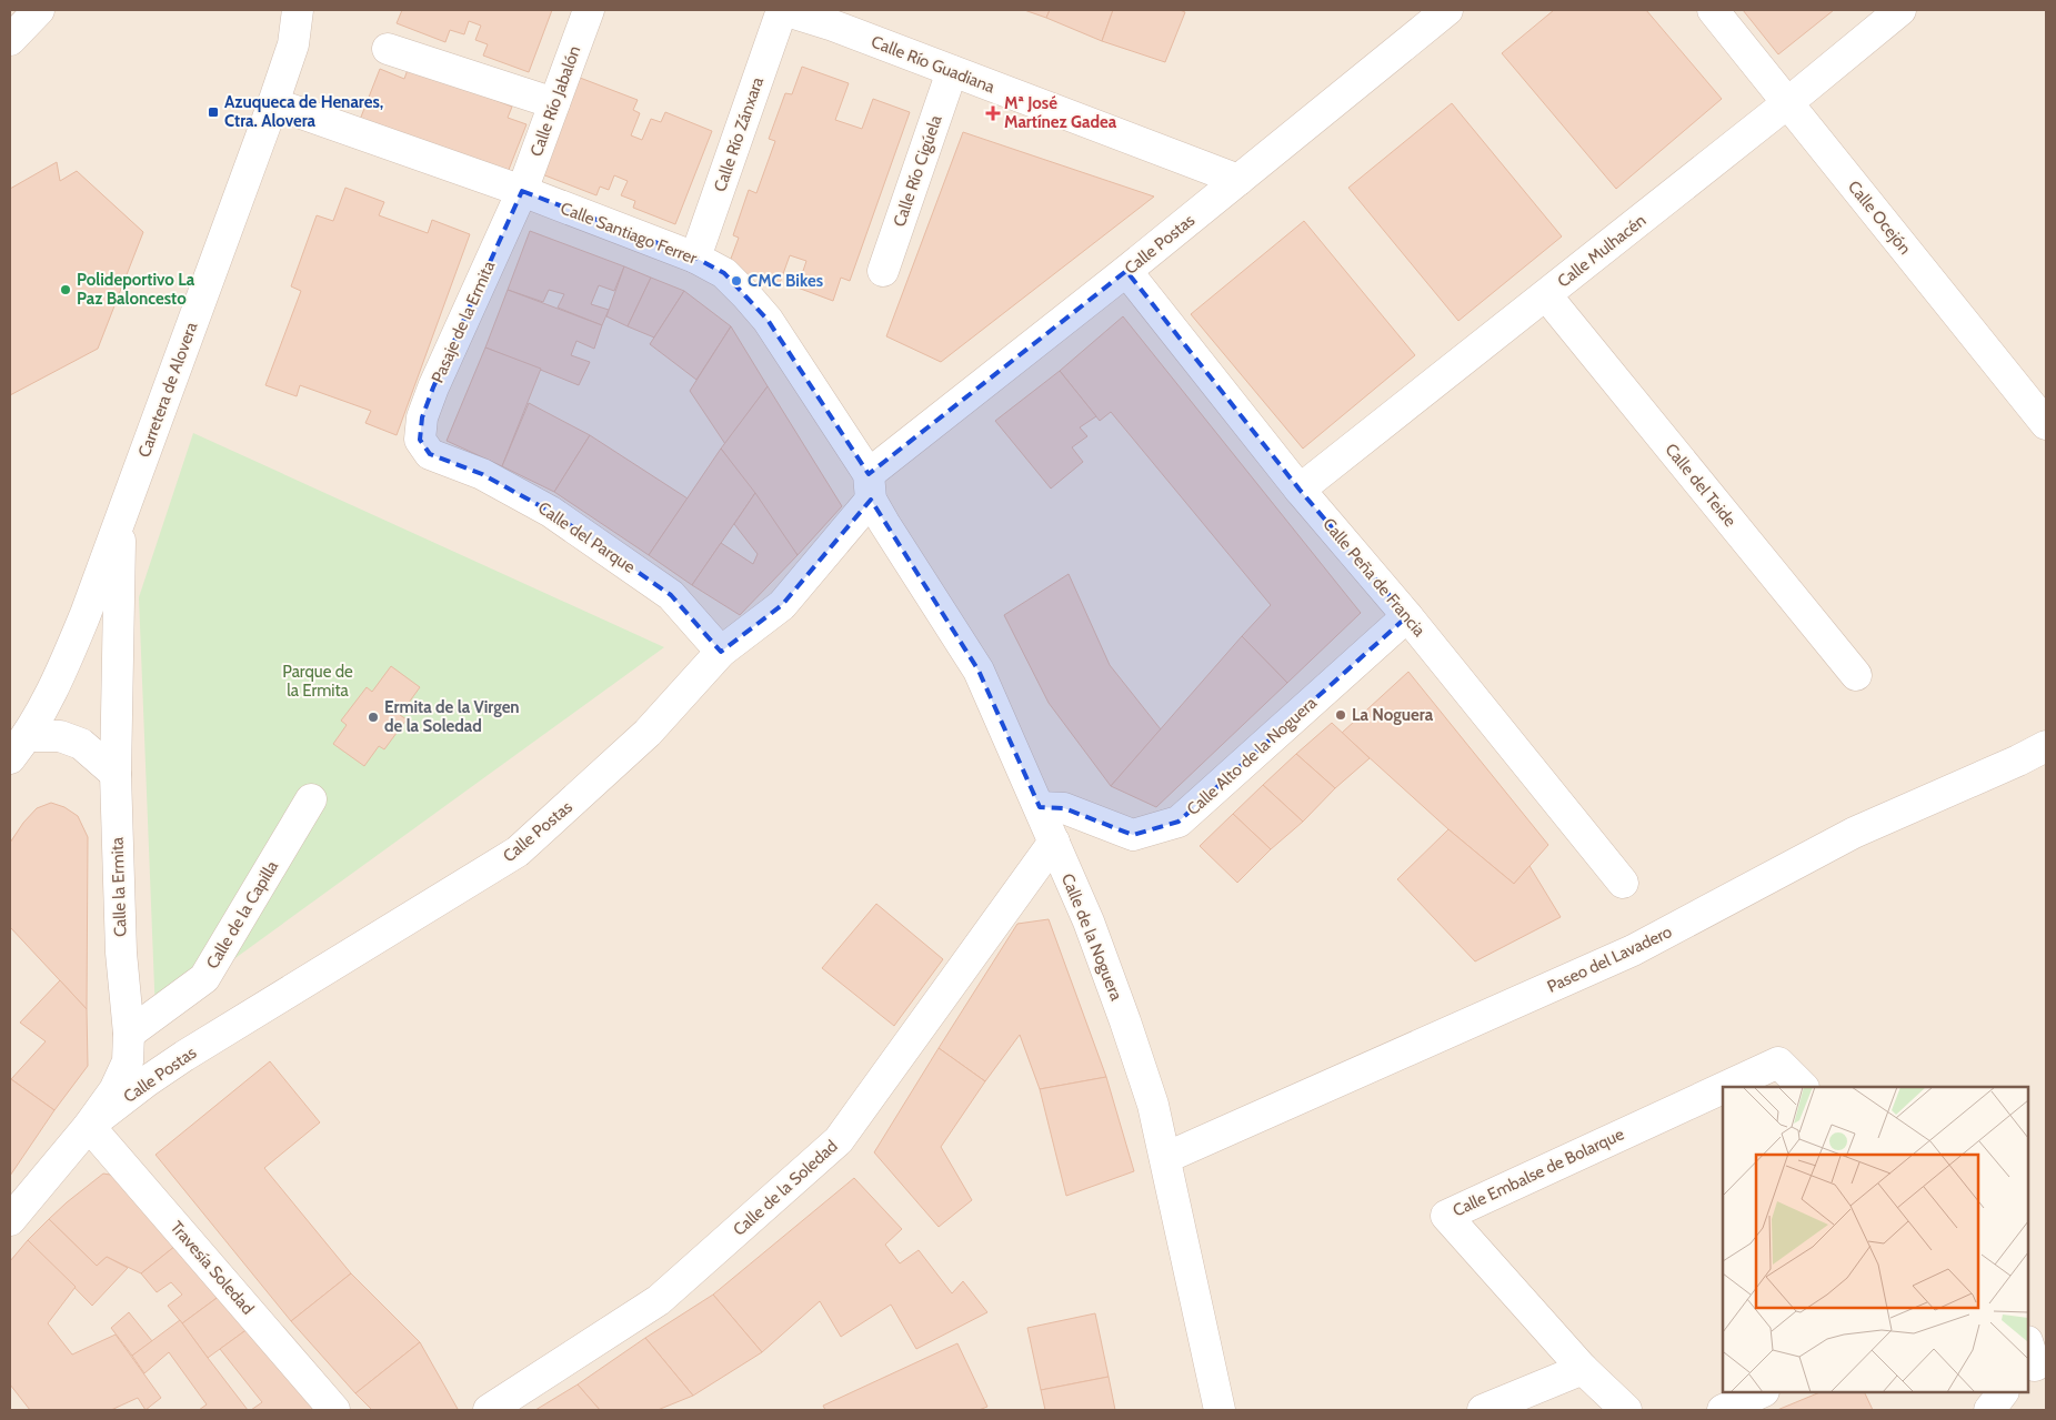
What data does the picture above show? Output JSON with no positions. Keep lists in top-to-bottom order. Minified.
{"streets":{"street":["Calle Río Guadiana","Calle Río Jabalón","Calle Río Zánxara","Calle Río Cigúela","Calle Ocejón","Calle Santiago Ferrer","Calle Postas","Calle Mulhacén","Pasaje de la Ermita","Carretera de Alovera","Calle del Teide","Calle del Parque","Calle Peña de Francia","Calle Alto de la Noguera","Calle la Ermita","Calle de la Capilla","Calle de la Noguera","Paseo del Lavadero","Calle Embalse de Bolarque","Calle de la Soledad","Travesía Soledad"]},"crossings":[["Calle Río Guadiana","Calle Río Zánxara"],["Calle Río Guadiana","Calle Río Cigúela"],["Calle Río Guadiana","Calle Postas"],["Calle Río Jabalón","Calle Santiago Ferrer"],["Calle Río Jabalón","Pasaje de la Ermita"],["Calle Río Zánxara","Calle Santiago Ferrer"],["Calle Ocejón","Calle Mulhacén"],["Calle Santiago Ferrer","Calle Postas"],["Calle Santiago Ferrer","Pasaje de la Ermita"],["Calle Santiago Ferrer","Carretera de Alovera"],["Calle Santiago Ferrer","Calle de la Noguera"],["Calle Postas","Calle del Parque"],["Calle Postas","Calle Peña de Francia"],["Calle Postas","Calle la Ermita"],["Calle Postas","Calle de la Noguera"],["Calle Postas","Travesía Soledad"],["Calle Mulhacén","Calle del Teide"],["Calle Mulhacén","Calle Peña de Francia"],["Pasaje de la Ermita","Calle del Parque"],["Carretera de Alovera","Calle la Ermita"],["Calle Peña de Francia","Calle Alto de la Noguera"],["Calle Alto de la Noguera","Calle de la Noguera"],["Calle la Ermita","Calle de la Capilla"],["Calle la Ermita","Travesía Soledad"],["Calle de la Noguera","Paseo del Lavadero"],["Calle de la Noguera","Calle de la Soledad"]],"parks":["Parque de la Ermita"],"places":{"transit":["Azuqueca de Henares, Ctra. Alovera"],"health":["Mª José Martínez Gadea"],"other":["CMC Bikes","Polideportivo La Paz Baloncesto","La Noguera","Ermita de la Virgen de la Soledad"]}}
